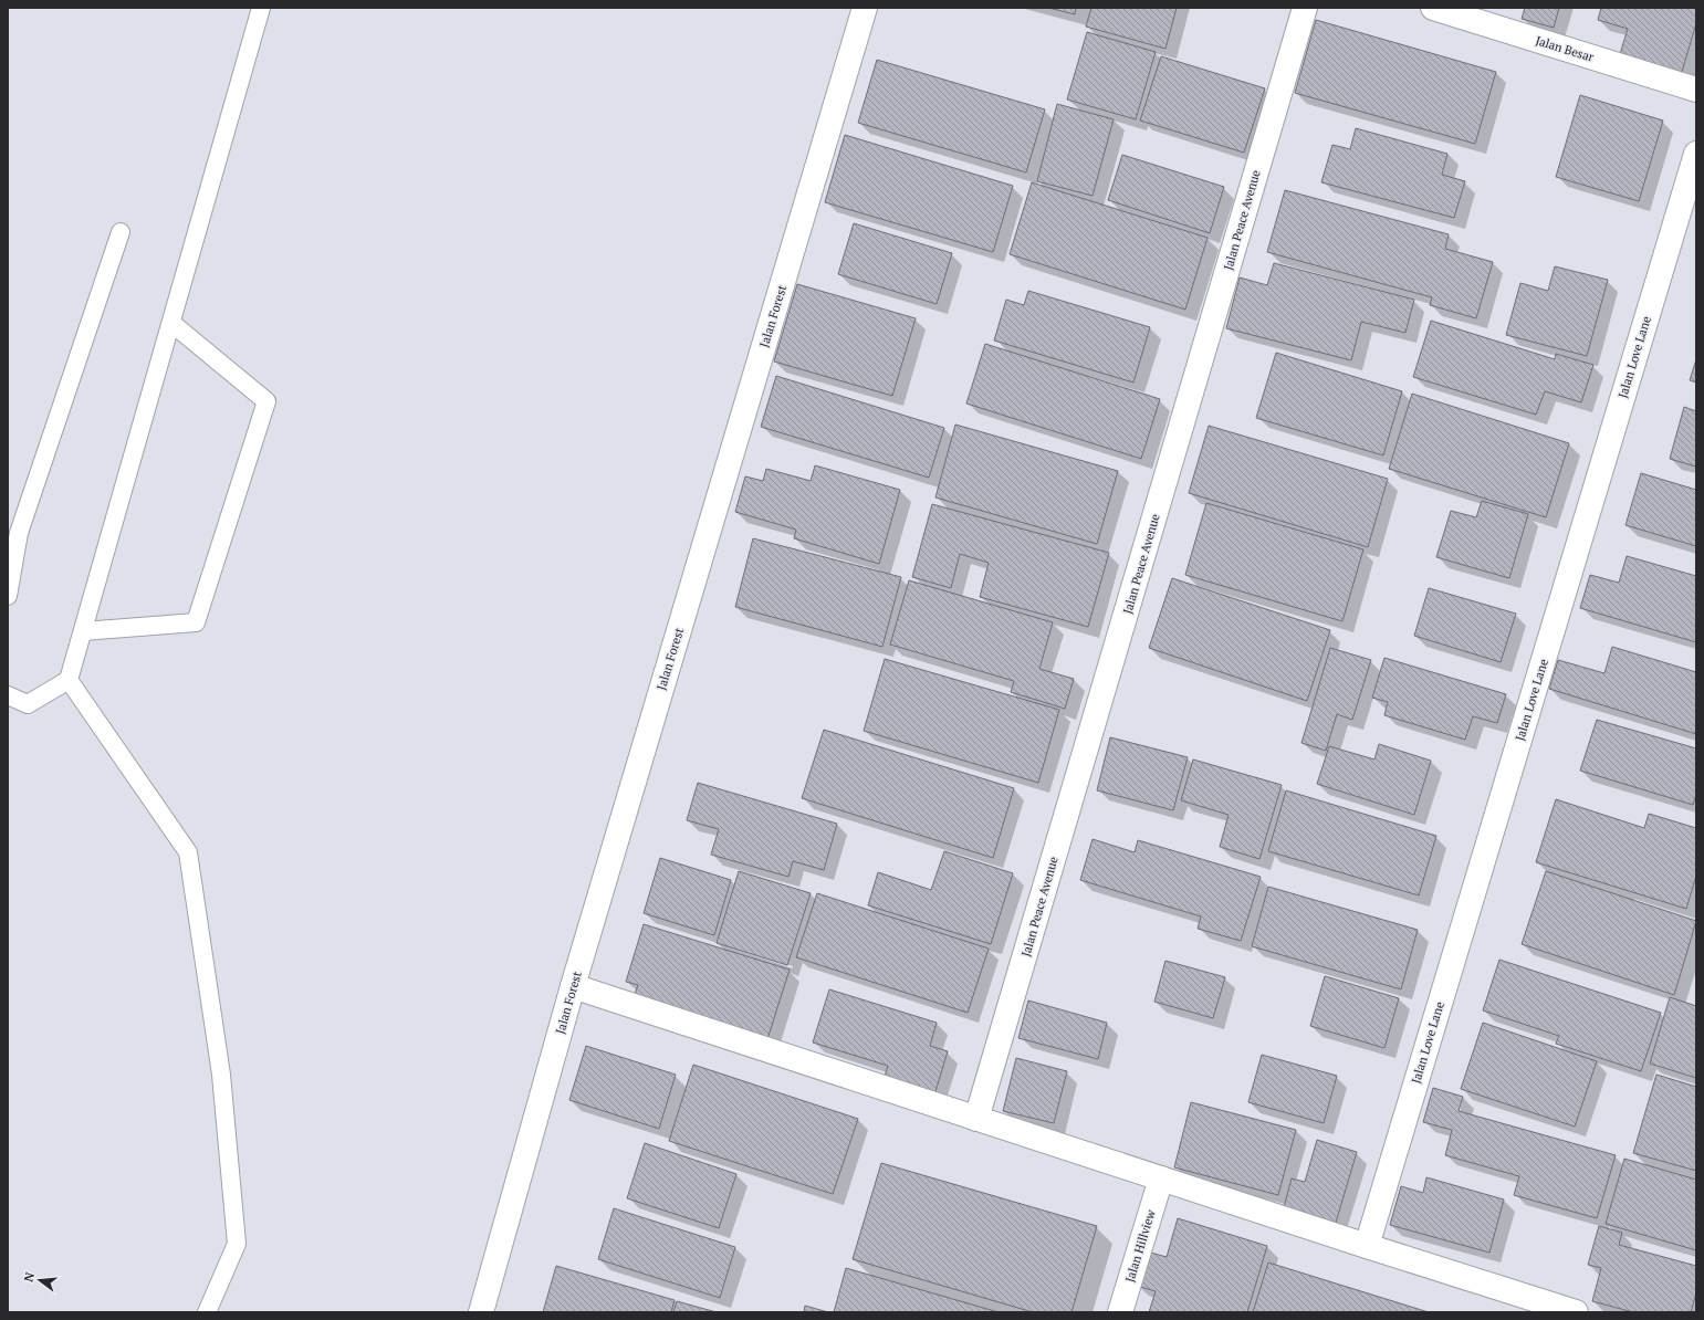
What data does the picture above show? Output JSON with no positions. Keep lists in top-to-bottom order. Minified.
{"streets":{"street":["Jalan Besar","Jalan Peace Avenue","Jalan Forest","Jalan Love Lane","Jalan Hillview"]},"north":"left"}
